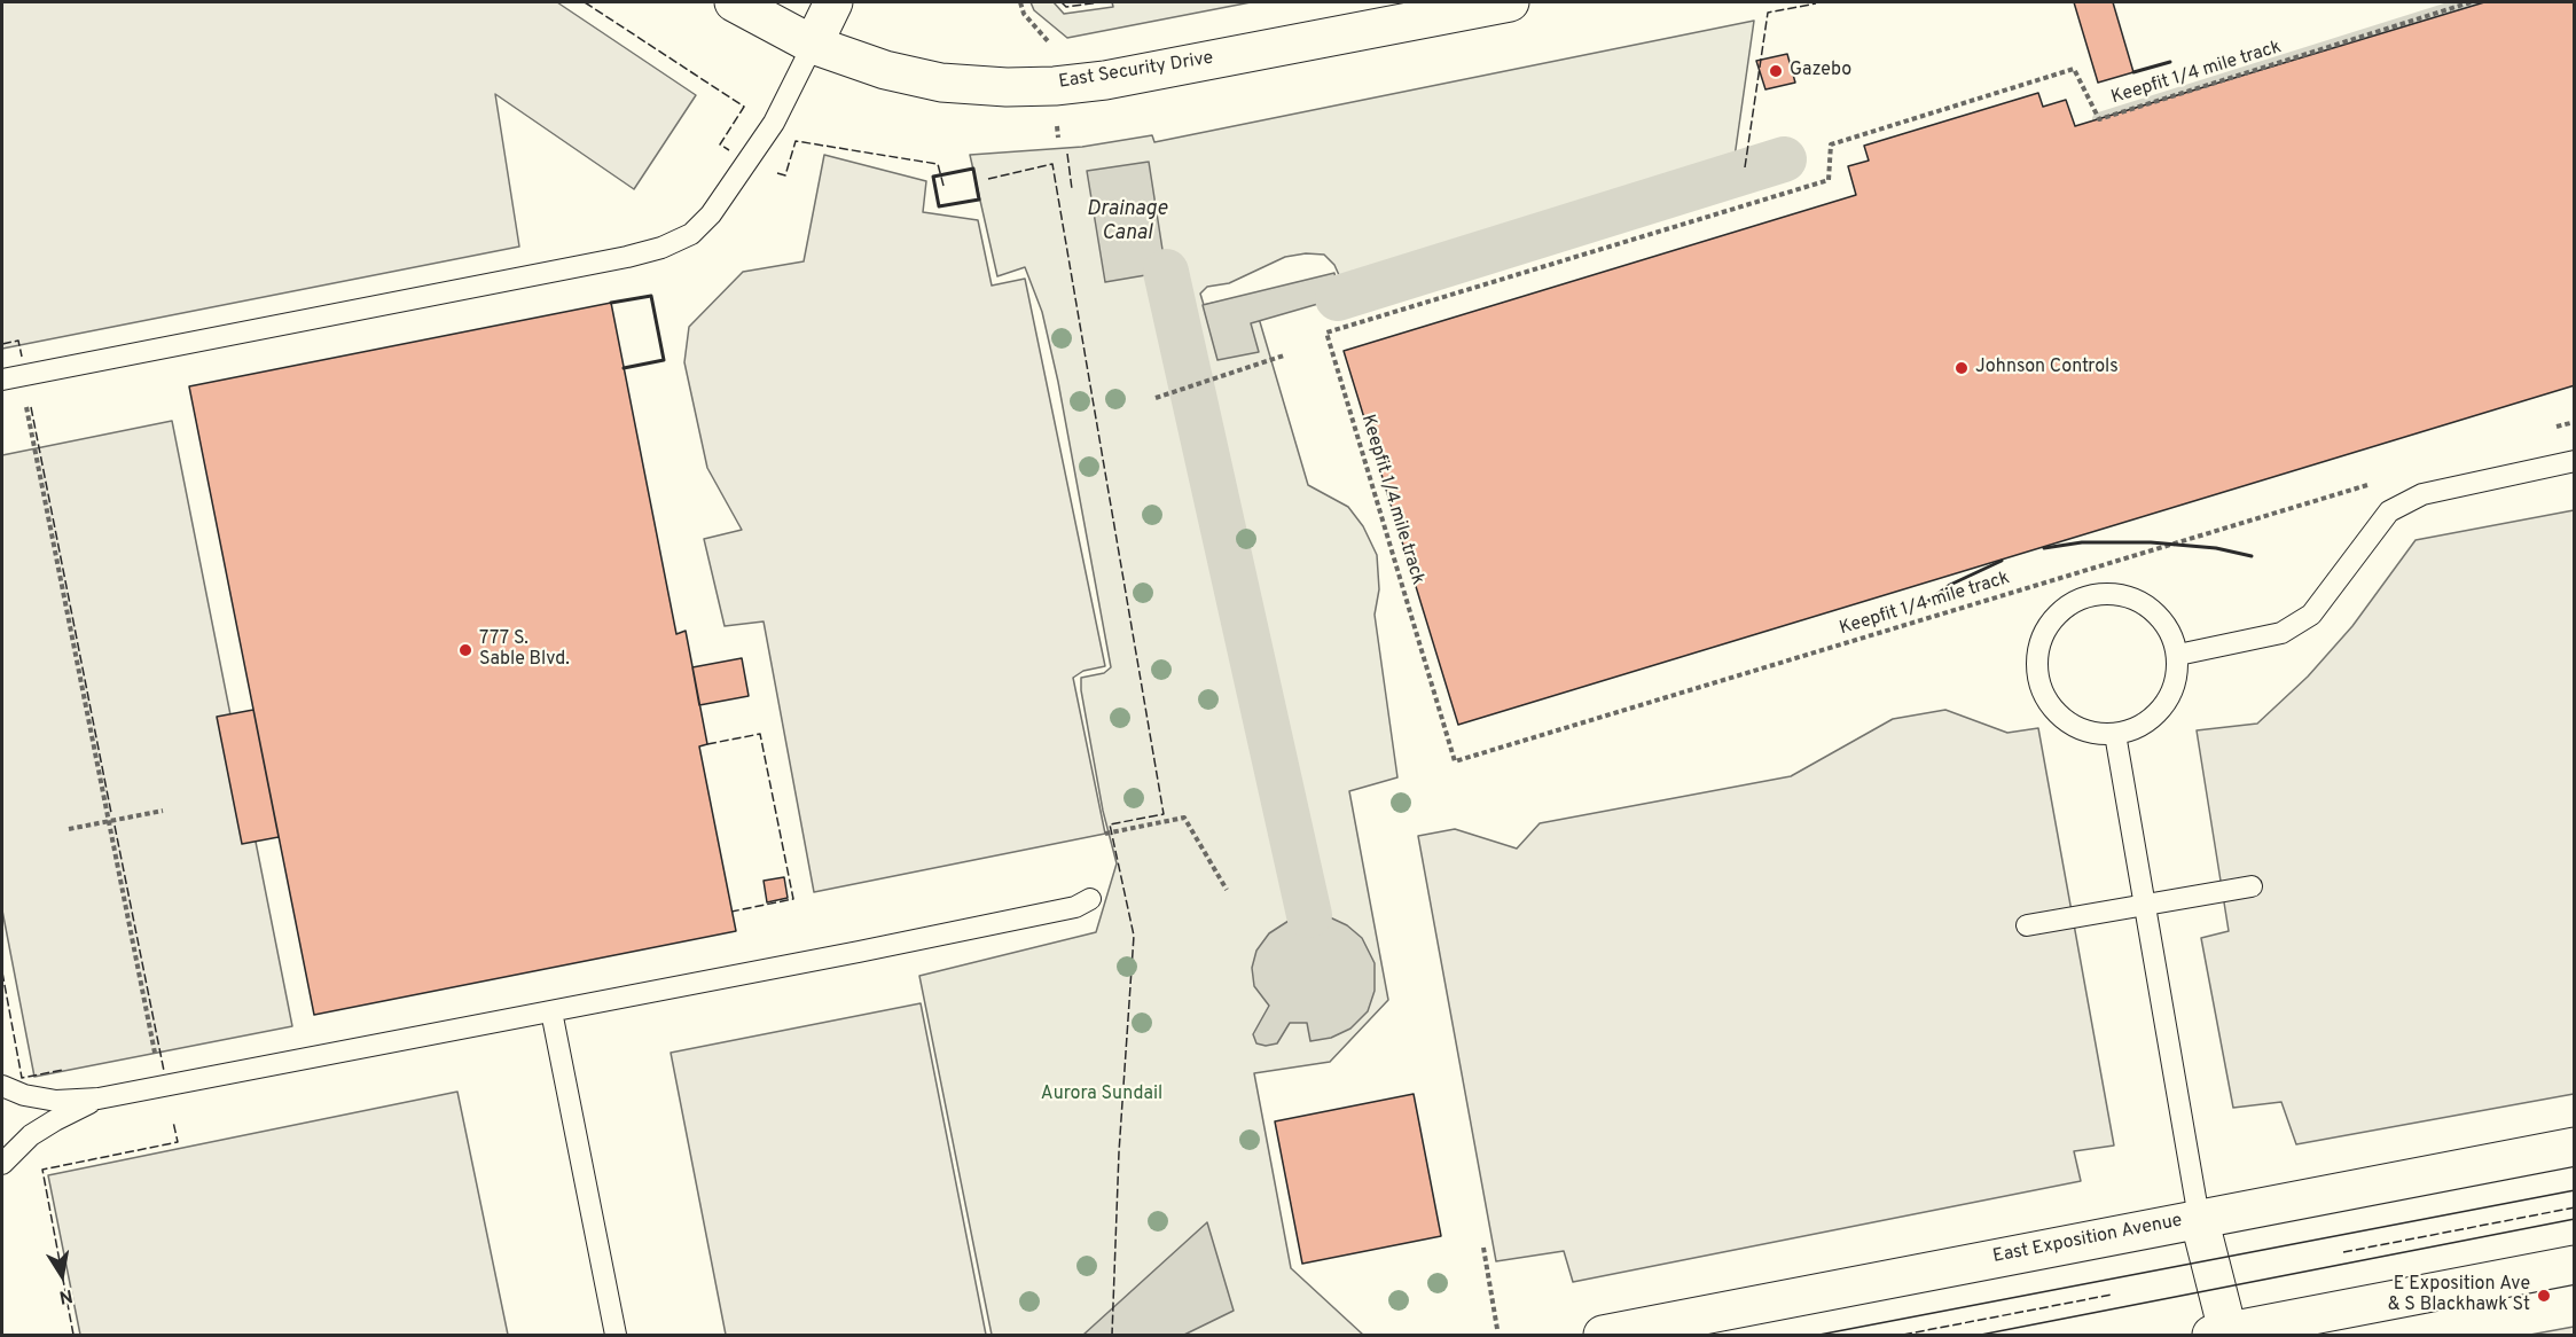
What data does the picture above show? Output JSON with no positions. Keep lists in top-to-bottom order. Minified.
{"streets":{"street":["East Security Drive","East Exposition Avenue"],"path":["Keepfit 1/4 mile track"]},"water":["Drainage Canal"],"parks":["Aurora Sundail"],"places":["Gazebo","Johnson Controls","777 S. Sable Blvd.","E Exposition Ave & S Blackhawk St"],"north":"bottom"}
